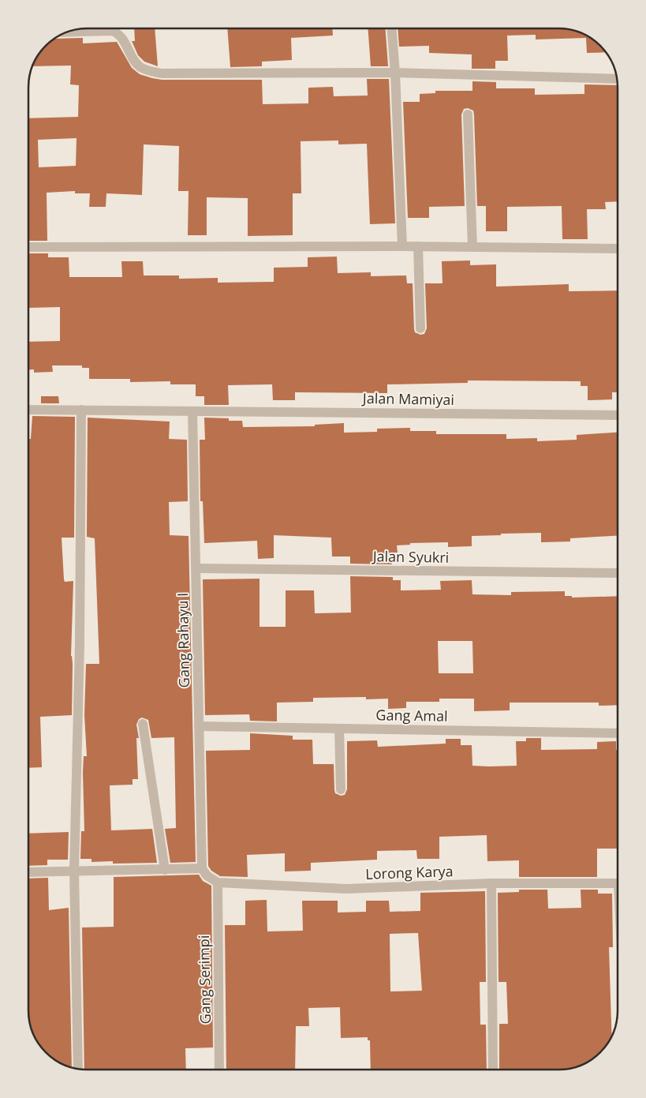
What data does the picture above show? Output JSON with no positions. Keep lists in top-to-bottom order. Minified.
{"streets":{"street":["Jalan Mamiyai","Jalan Syukri","Gang Rahayu I","Gang Amal","Lorong Karya","Gang Serimpi"]},"crossings":[["Jalan Mamiyai","Gang Rahayu I"],["Jalan Syukri","Gang Rahayu I"],["Gang Rahayu I","Gang Amal"],["Lorong Karya","Gang Serimpi"]]}
